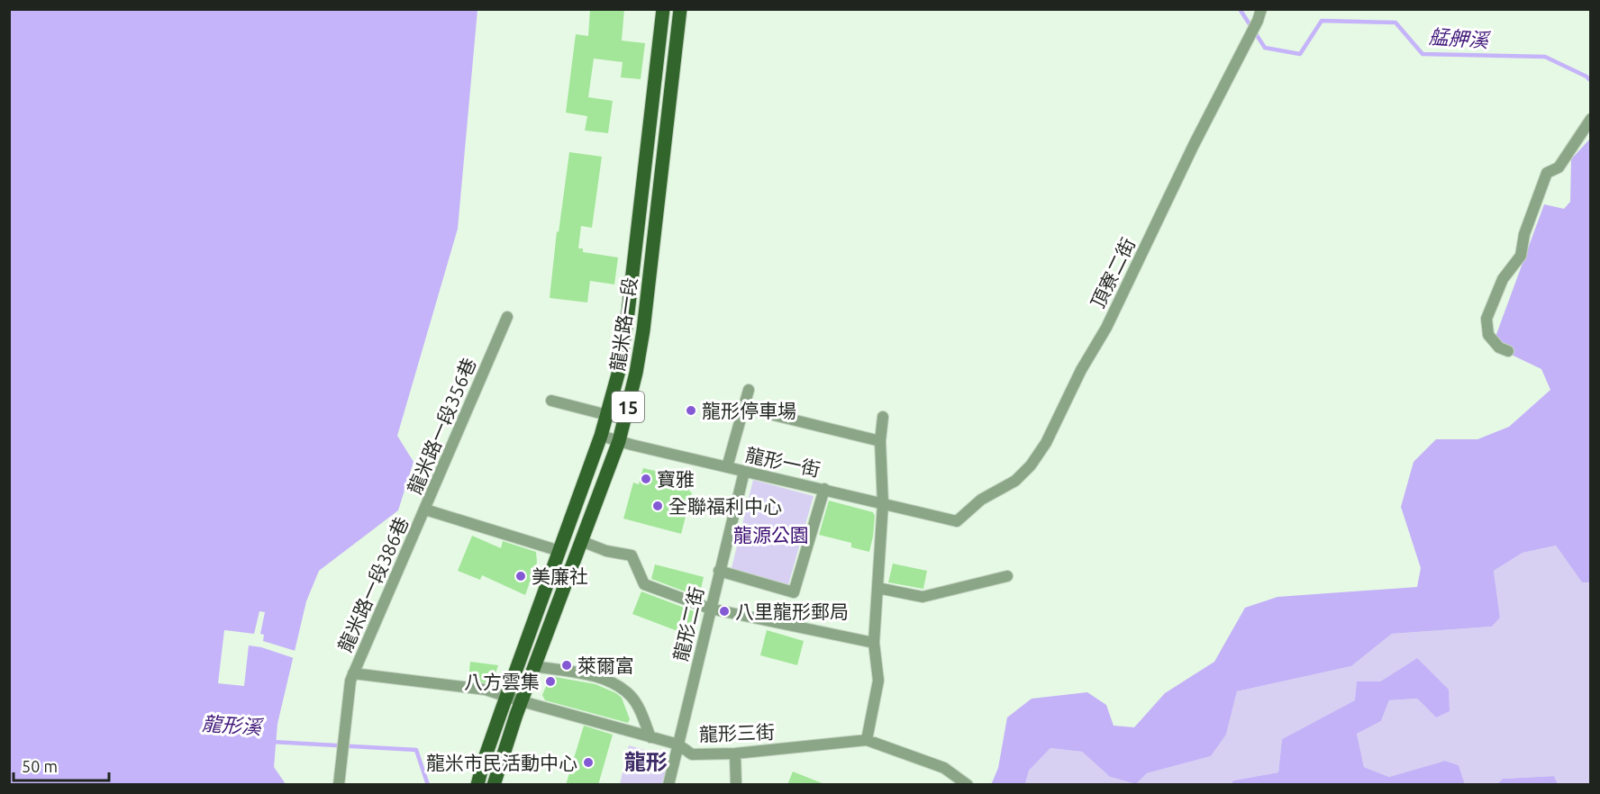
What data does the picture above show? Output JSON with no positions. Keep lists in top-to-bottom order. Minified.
{"streets":{"main road":["龍米路一段","15"],"street":["頂寮二街","龍米路一段356巷","龍形一街","龍米路一段386巷","龍形二街","龍形三街"]},"crossings":[["頂寮二街","龍形一街"],["龍米路一段","龍米路一段356巷"],["龍米路一段","龍形一街"],["龍米路一段","龍米路一段386巷"],["龍米路一段","龍形三街"],["龍米路一段356巷","龍米路一段386巷"],["龍形一街","龍形二街"],["龍米路一段386巷","龍形三街"],["龍形二街","龍形三街"]],"districts":["龍形"],"water":["艋舺溪","龍形溪"],"parks":["龍源公園"],"places":["龍形停車場","寶雅","全聯福利中心","美廉社","八里龍形郵局","萊爾富","八方雲集","龍米市民活動中心"],"scale_bar":"50 m"}
